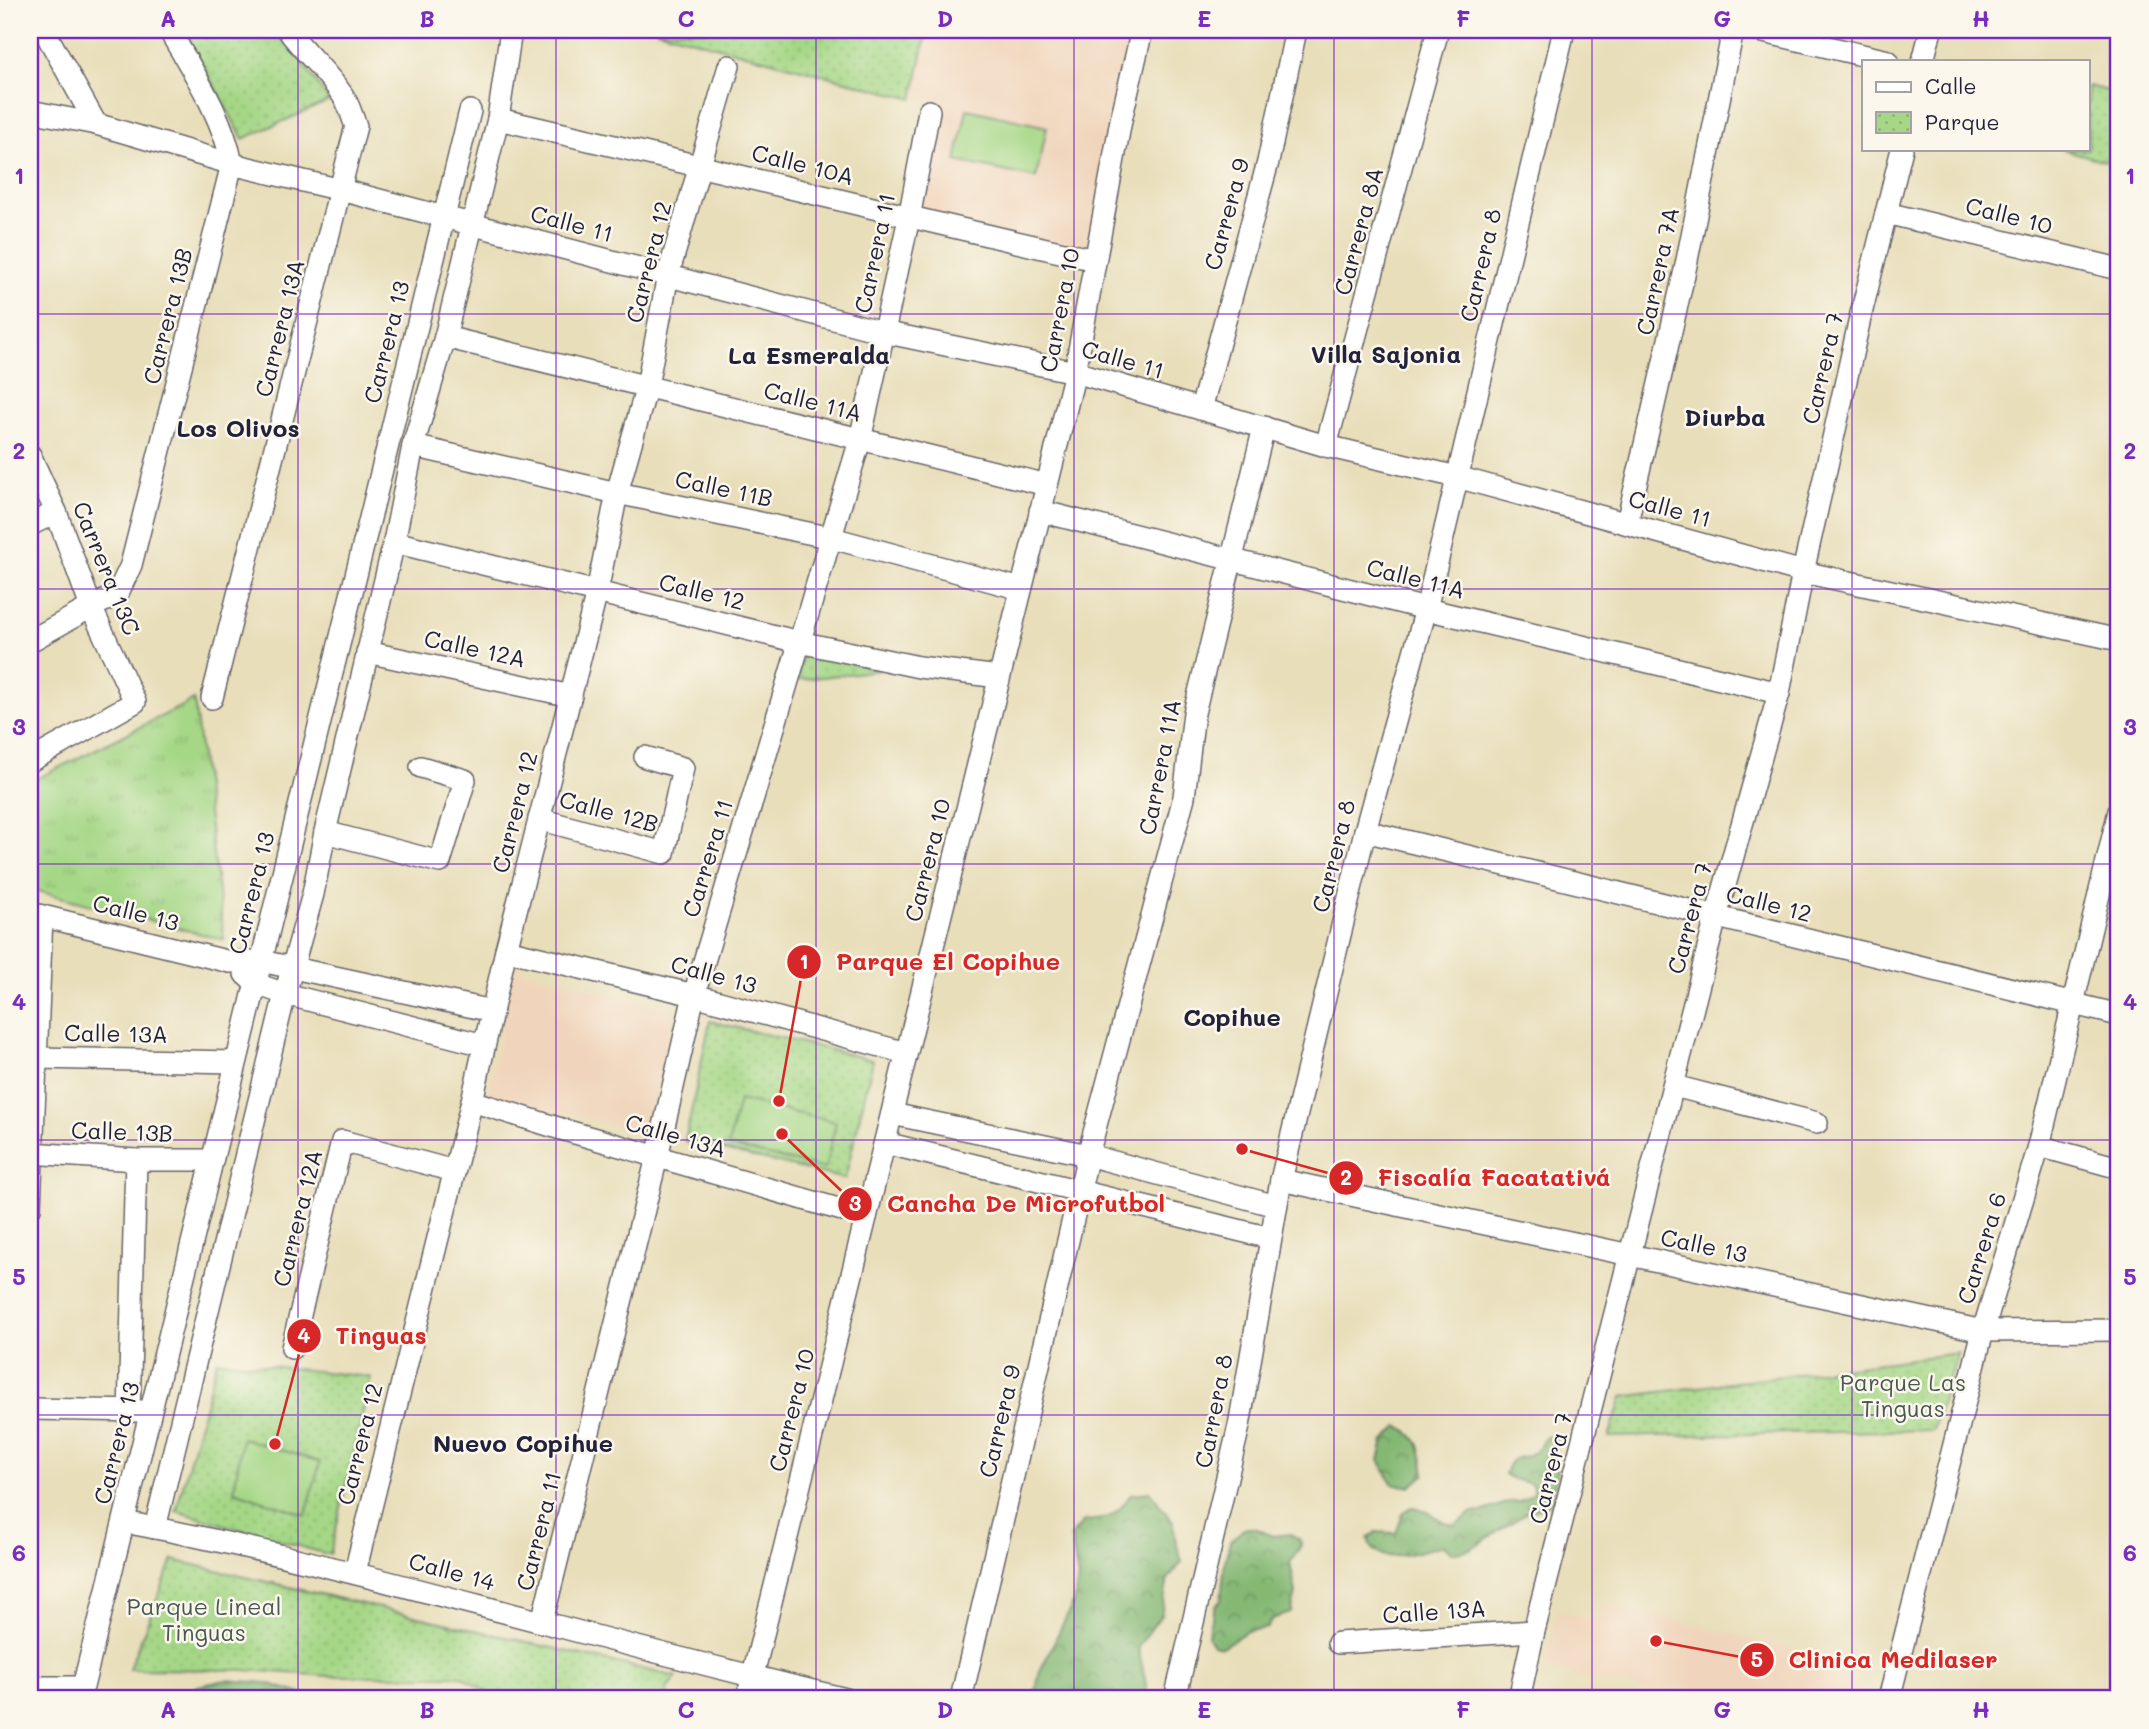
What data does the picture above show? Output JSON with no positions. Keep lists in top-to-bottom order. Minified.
{"streets":{"street":["Calle 10A","Carrera 9","Calle 10","Calle 11","Carrera 8A","Carrera 11","Carrera 12","Carrera 8","Carrera 7A","Carrera 10","Carrera 13B","Carrera 13A","Carrera 13","Carrera 7","Calle 11A","Calle 11B","Carrera 13C","Calle 12","Calle 12A","Carrera 11A","Calle 12B","Calle 13","Calle 13A","Calle 13B","Carrera 12A","Carrera 6","Calle 14"]},"crossings":[["Calle 10A","Carrera 11"],["Calle 10A","Carrera 12"],["Calle 10A","Carrera 10"],["Carrera 9","Calle 11"],["Carrera 9","Carrera 11A"],["Calle 10","Carrera 7"],["Calle 11","Carrera 8A"],["Calle 11","Carrera 11"],["Calle 11","Carrera 12"],["Calle 11","Carrera 8"],["Calle 11","Carrera 7A"],["Calle 11","Carrera 10"],["Calle 11","Carrera 13B"],["Calle 11","Carrera 13A"],["Calle 11","Carrera 13"],["Calle 11","Carrera 7"],["Calle 11","Carrera 11A"],["Carrera 11","Calle 11A"],["Carrera 11","Calle 11B"],["Carrera 11","Calle 12"],["Carrera 11","Calle 13"],["Carrera 11","Calle 13A"],["Carrera 11","Calle 14"],["Carrera 12","Calle 11A"],["Carrera 12","Calle 11B"],["Carrera 12","Calle 12"],["Carrera 12","Calle 12A"],["Carrera 12","Calle 12B"],["Carrera 12","Calle 13"],["Carrera 12","Calle 13A"],["Carrera 12","Carrera 12A"],["Carrera 12","Calle 14"],["Carrera 8","Calle 11A"],["Carrera 8","Calle 12"],["Carrera 8","Calle 13"],["Carrera 10","Calle 11A"],["Carrera 10","Calle 11B"],["Carrera 10","Calle 12"],["Carrera 10","Calle 13"],["Carrera 10","Calle 13A"],["Carrera 10","Calle 14"],["Carrera 13B","Carrera 13C"],["Carrera 13","Calle 13"],["Carrera 13","Calle 13A"],["Carrera 13","Calle 13B"],["Carrera 13","Calle 14"],["Carrera 7","Calle 11A"],["Carrera 7","Calle 12"],["Carrera 7","Calle 13"],["Carrera 7","Calle 13A"],["Calle 11A","Carrera 11A"],["Calle 12","Carrera 6"],["Calle 13","Carrera 6"]],"districts":["Villa Sajonia","La Esmeralda","Diurba","Los Olivos","Copihue","Nuevo Copihue"],"parks":["Parque Las Tinguas","Parque Lineal Tinguas"],"places":["Parque El Copihue","Cancha De Microfutbol","Fiscalía Facatativá","Tinguas","Clinica Medilaser"],"legend":["Calle","Parque"],"grid":{"columns":["A","B","C","D","E","F","G","H"],"rows":["1","2","3","4","5","6"]}}
